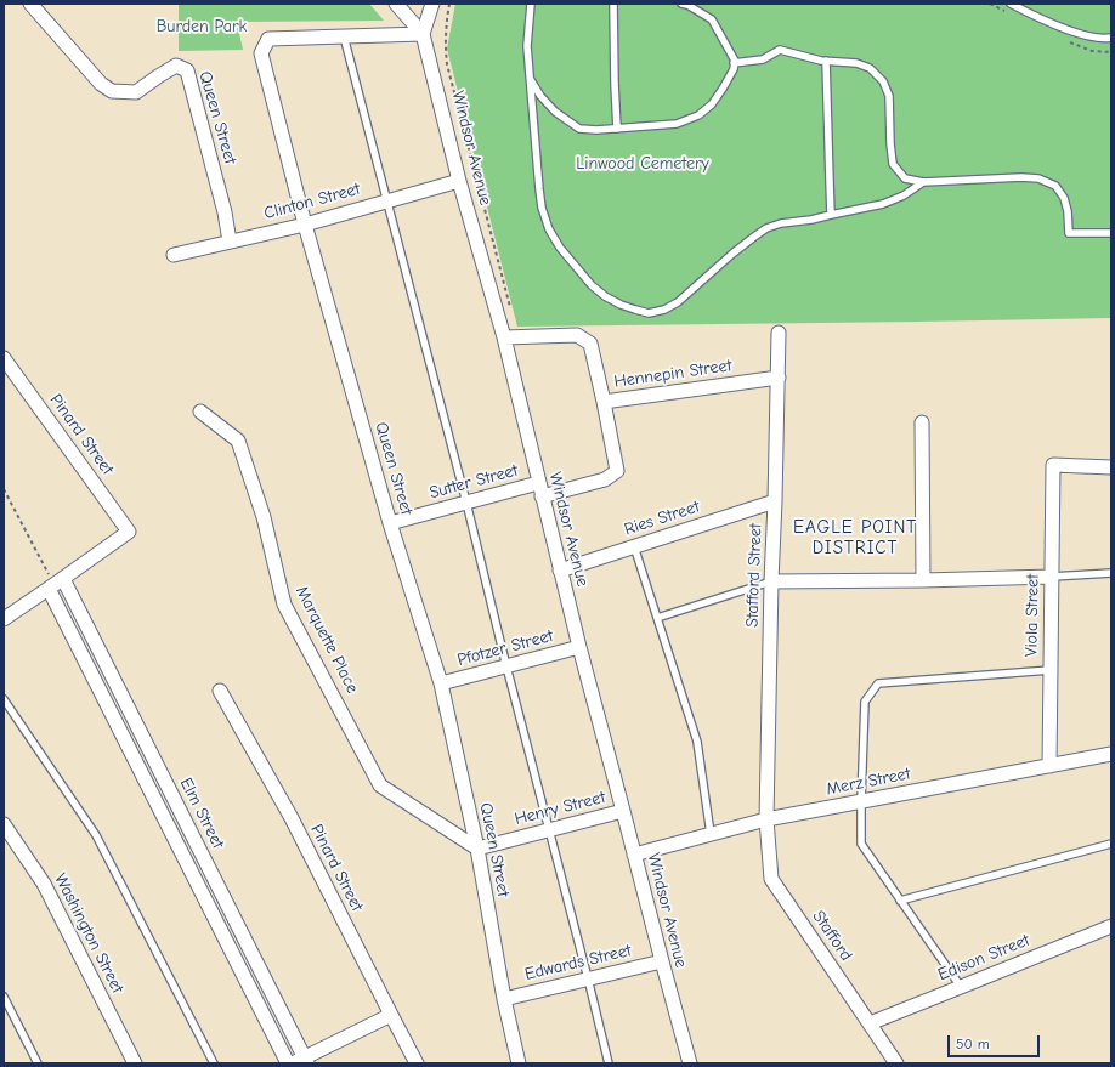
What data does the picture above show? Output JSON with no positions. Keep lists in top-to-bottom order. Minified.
{"streets":{"street":["Queen Street","Windsor Avenue","Clinton Street","Hennepin Street","Pinard Street","Sutter Street","Ries Street","Stafford Street","Viola Street","Marquette Place","Pfotzer Street","Merz Street","Henry Street","Elm Street","Washington Street","Stafford","Edison Street","Edwards Street"]},"crossings":[["Queen Street","Windsor Avenue"],["Queen Street","Clinton Street"],["Queen Street","Sutter Street"],["Queen Street","Marquette Place"],["Queen Street","Pfotzer Street"],["Queen Street","Henry Street"],["Queen Street","Edwards Street"],["Windsor Avenue","Clinton Street"],["Windsor Avenue","Hennepin Street"],["Windsor Avenue","Sutter Street"],["Windsor Avenue","Ries Street"],["Windsor Avenue","Pfotzer Street"],["Windsor Avenue","Merz Street"],["Windsor Avenue","Henry Street"],["Windsor Avenue","Edwards Street"],["Hennepin Street","Stafford Street"],["Pinard Street","Elm Street"],["Ries Street","Stafford Street"],["Stafford Street","Merz Street"],["Stafford Street","Stafford"],["Viola Street","Merz Street"],["Marquette Place","Henry Street"],["Merz Street","Stafford"],["Stafford","Edison Street"]],"districts":["EAGLE POINT DISTRICT"],"parks":["Burden Park","Linwood Cemetery"],"scale_bar":"50 m"}
